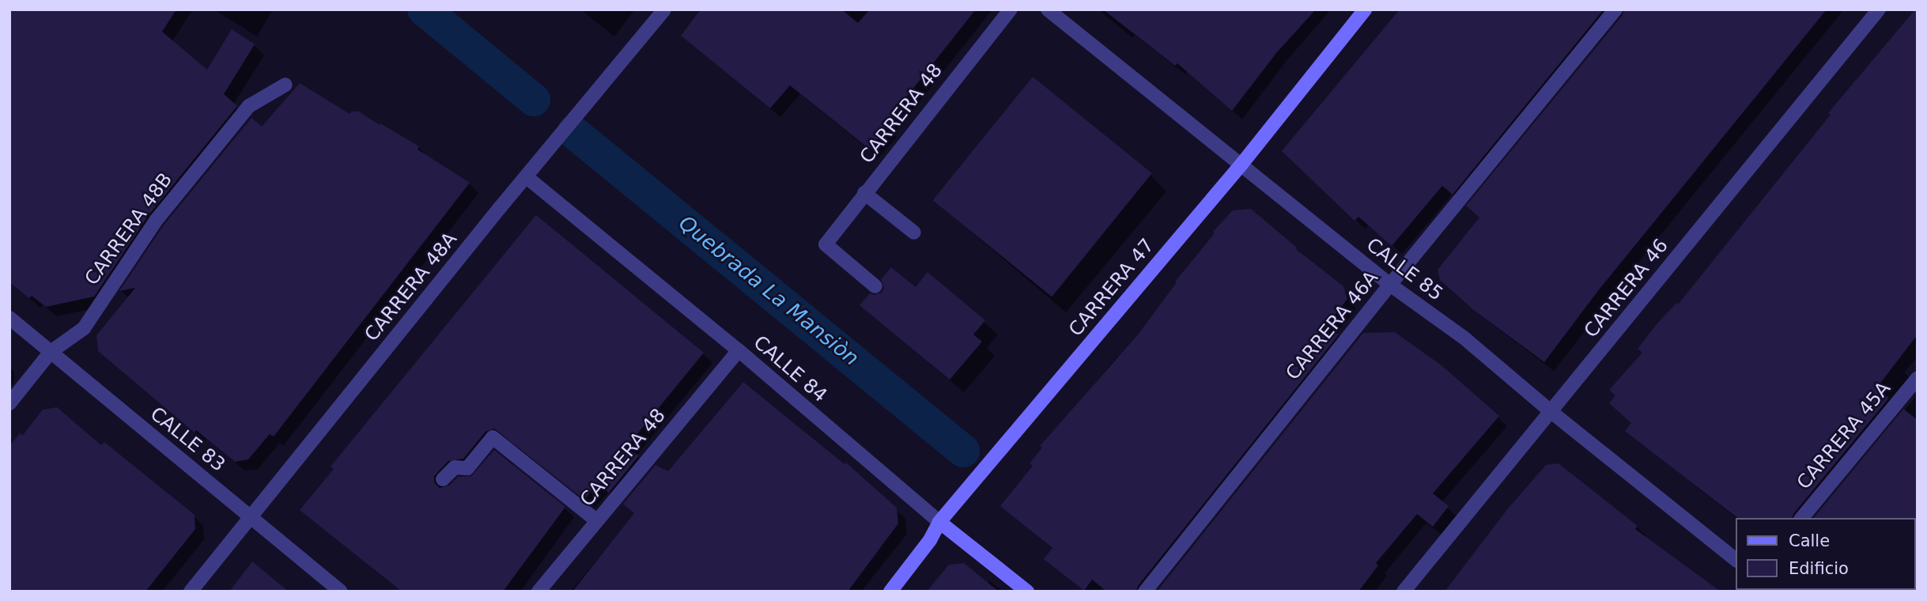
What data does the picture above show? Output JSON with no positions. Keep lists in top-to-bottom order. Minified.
{"streets":{"street":["CARRERA 48","CARRERA 48B","CALLE 85","CARRERA 48A","CARRERA 47","CARRERA 46","CARRERA 46A","CALLE 84","CARRERA 45A","CALLE 83"]},"crossings":[["CARRERA 48","CALLE 84"],["CARRERA 48B","CALLE 83"],["CALLE 85","CARRERA 47"],["CALLE 85","CARRERA 46"],["CALLE 85","CARRERA 46A"],["CARRERA 48A","CALLE 84"],["CARRERA 48A","CALLE 83"],["CARRERA 47","CALLE 84"]],"water":["Quebrada La Mansiòn"],"legend":["Calle","Edificio"]}
